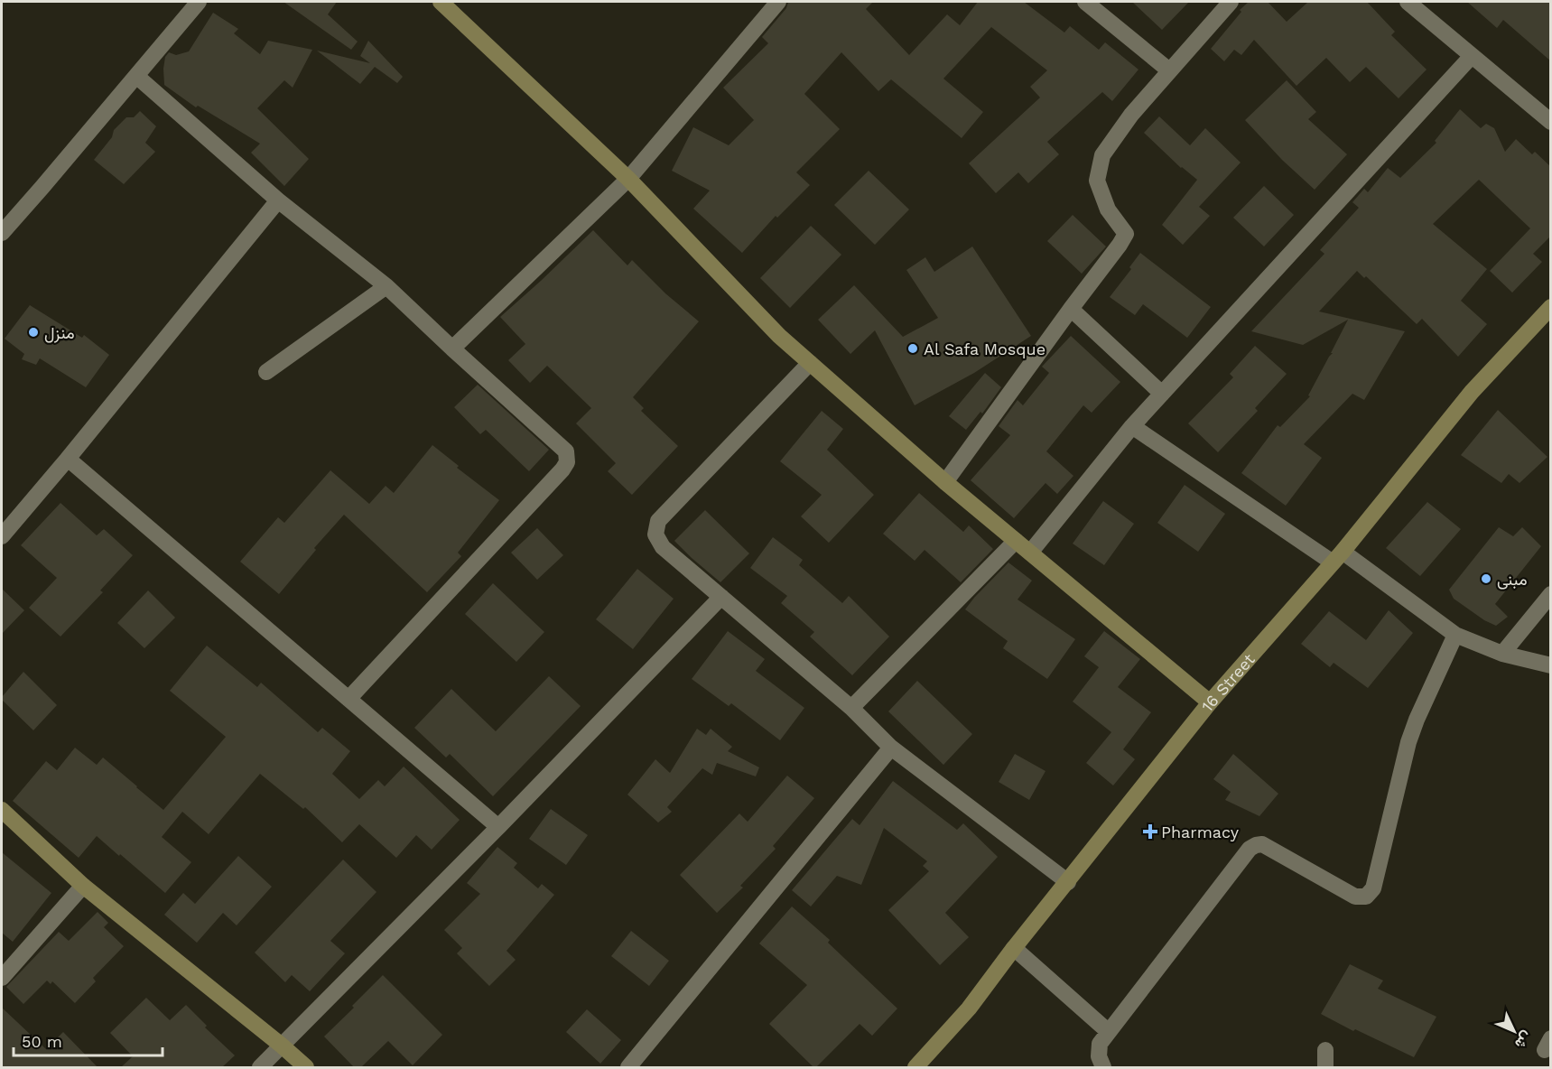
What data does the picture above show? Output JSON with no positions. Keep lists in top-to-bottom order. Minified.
{"streets":{"street":["16 Street"]},"places":{"other":["منزل","Al Safa Mosque","مبنى"],"health":["Pharmacy"]},"scale_bar":"50 m","north":"bottom right"}
